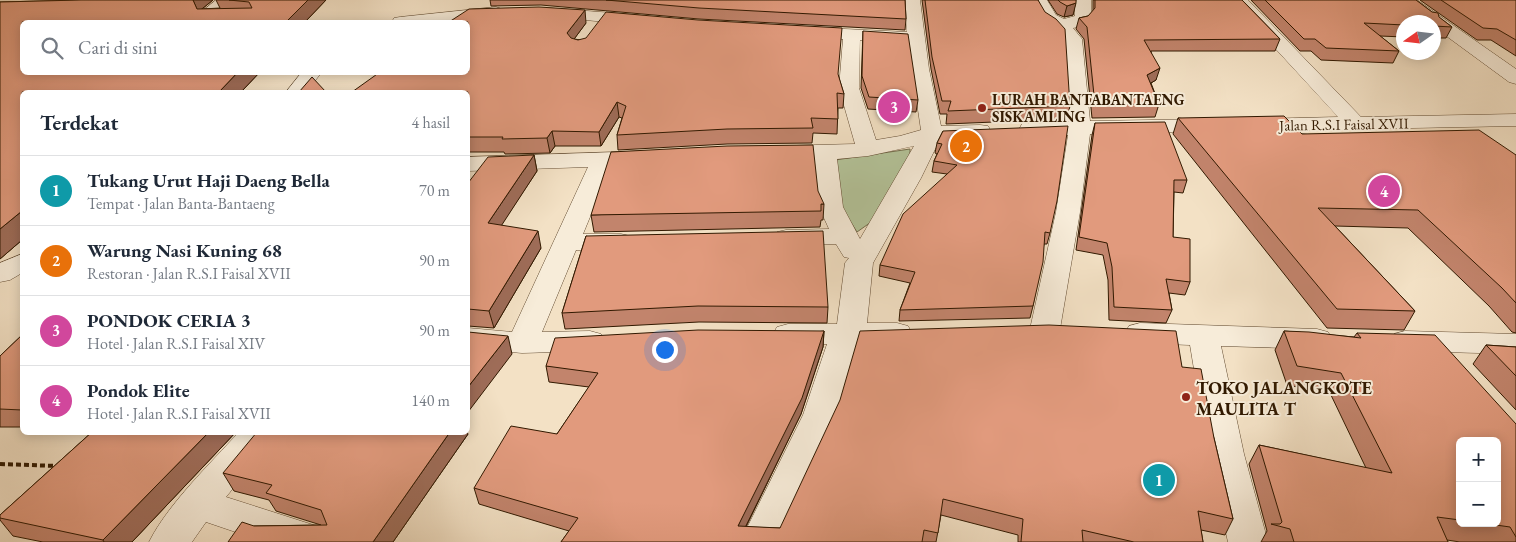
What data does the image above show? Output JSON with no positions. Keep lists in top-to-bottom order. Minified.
{"streets":{"street":["Jalan R.S.I Faisal XVII"]},"places":["LURAH BANTABANTAENG SISKAMLING","TOKO JALANGKOTE MAULITA T"],"north":"left","page":{"search":"Cari di sini","pins":["3","2","4","1"],"heading":["Terdekat","4 hasil"],"list":[{"mark":"1","name":"Tukang Urut Haji Daeng Bella","note":"Tempat · Jalan Banta-Bantaeng","value":"70 m"},{"mark":"2","name":"Warung Nasi Kuning 68","note":"Restoran · Jalan R.S.I Faisal XVII","value":"90 m"},{"mark":"3","name":"PONDOK CERIA 3","note":"Hotel · Jalan R.S.I Faisal XIV","value":"90 m"},{"mark":"4","name":"Pondok Elite","note":"Hotel · Jalan R.S.I Faisal XVII","value":"140 m"}],"map_buttons":["+","−"]}}
